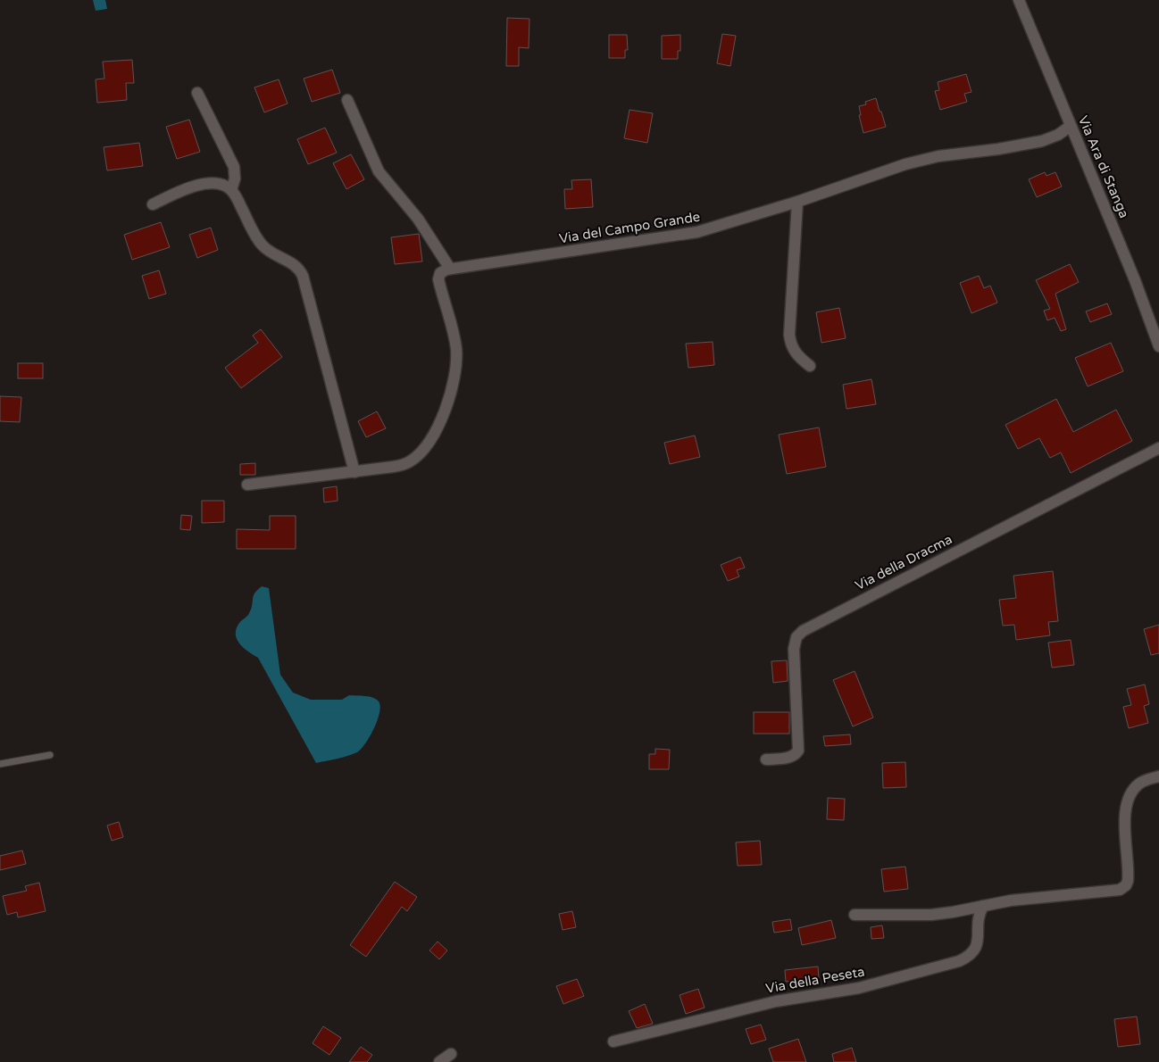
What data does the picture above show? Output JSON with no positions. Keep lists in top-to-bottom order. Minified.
{"streets":{"street":["Via Ara di Stanga","Via del Campo Grande","Via della Dracma","Via della Peseta"]},"crossings":[["Via Ara di Stanga","Via del Campo Grande"]]}
